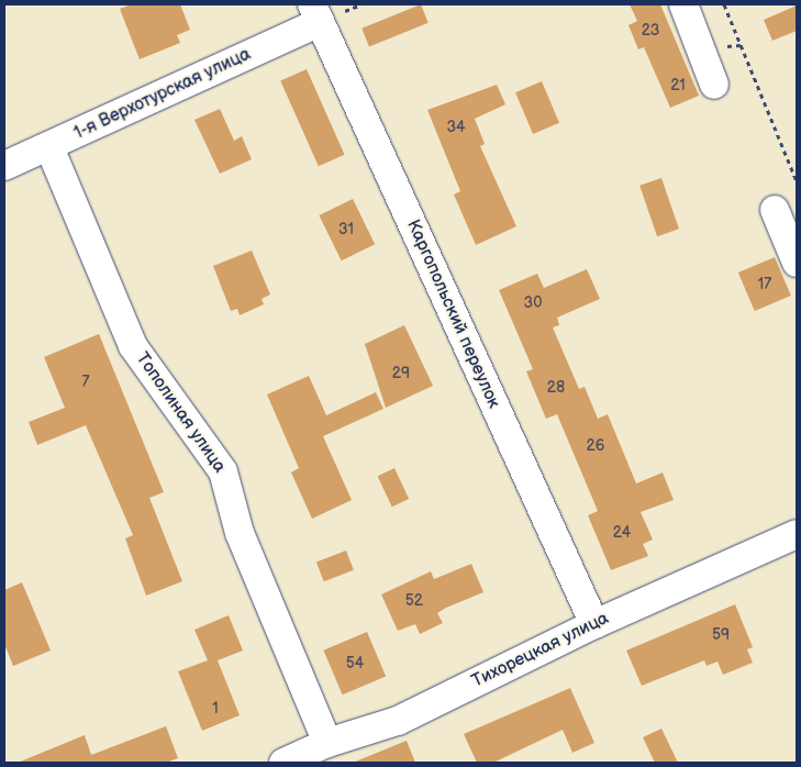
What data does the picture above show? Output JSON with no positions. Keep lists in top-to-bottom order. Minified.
{"streets":{"street":["1-я Верхотурская улица","Каргопольский переулок","Тополиная улица","Тихорецкая улица"]},"crossings":[["1-я Верхотурская улица","Каргопольский переулок"],["1-я Верхотурская улица","Тополиная улица"],["Каргопольский переулок","Тихорецкая улица"],["Тополиная улица","Тихорецкая улица"]],"house_numbers":["23","21","34","31","17","30","29","7","28","26","24","52","59","54","1"]}
